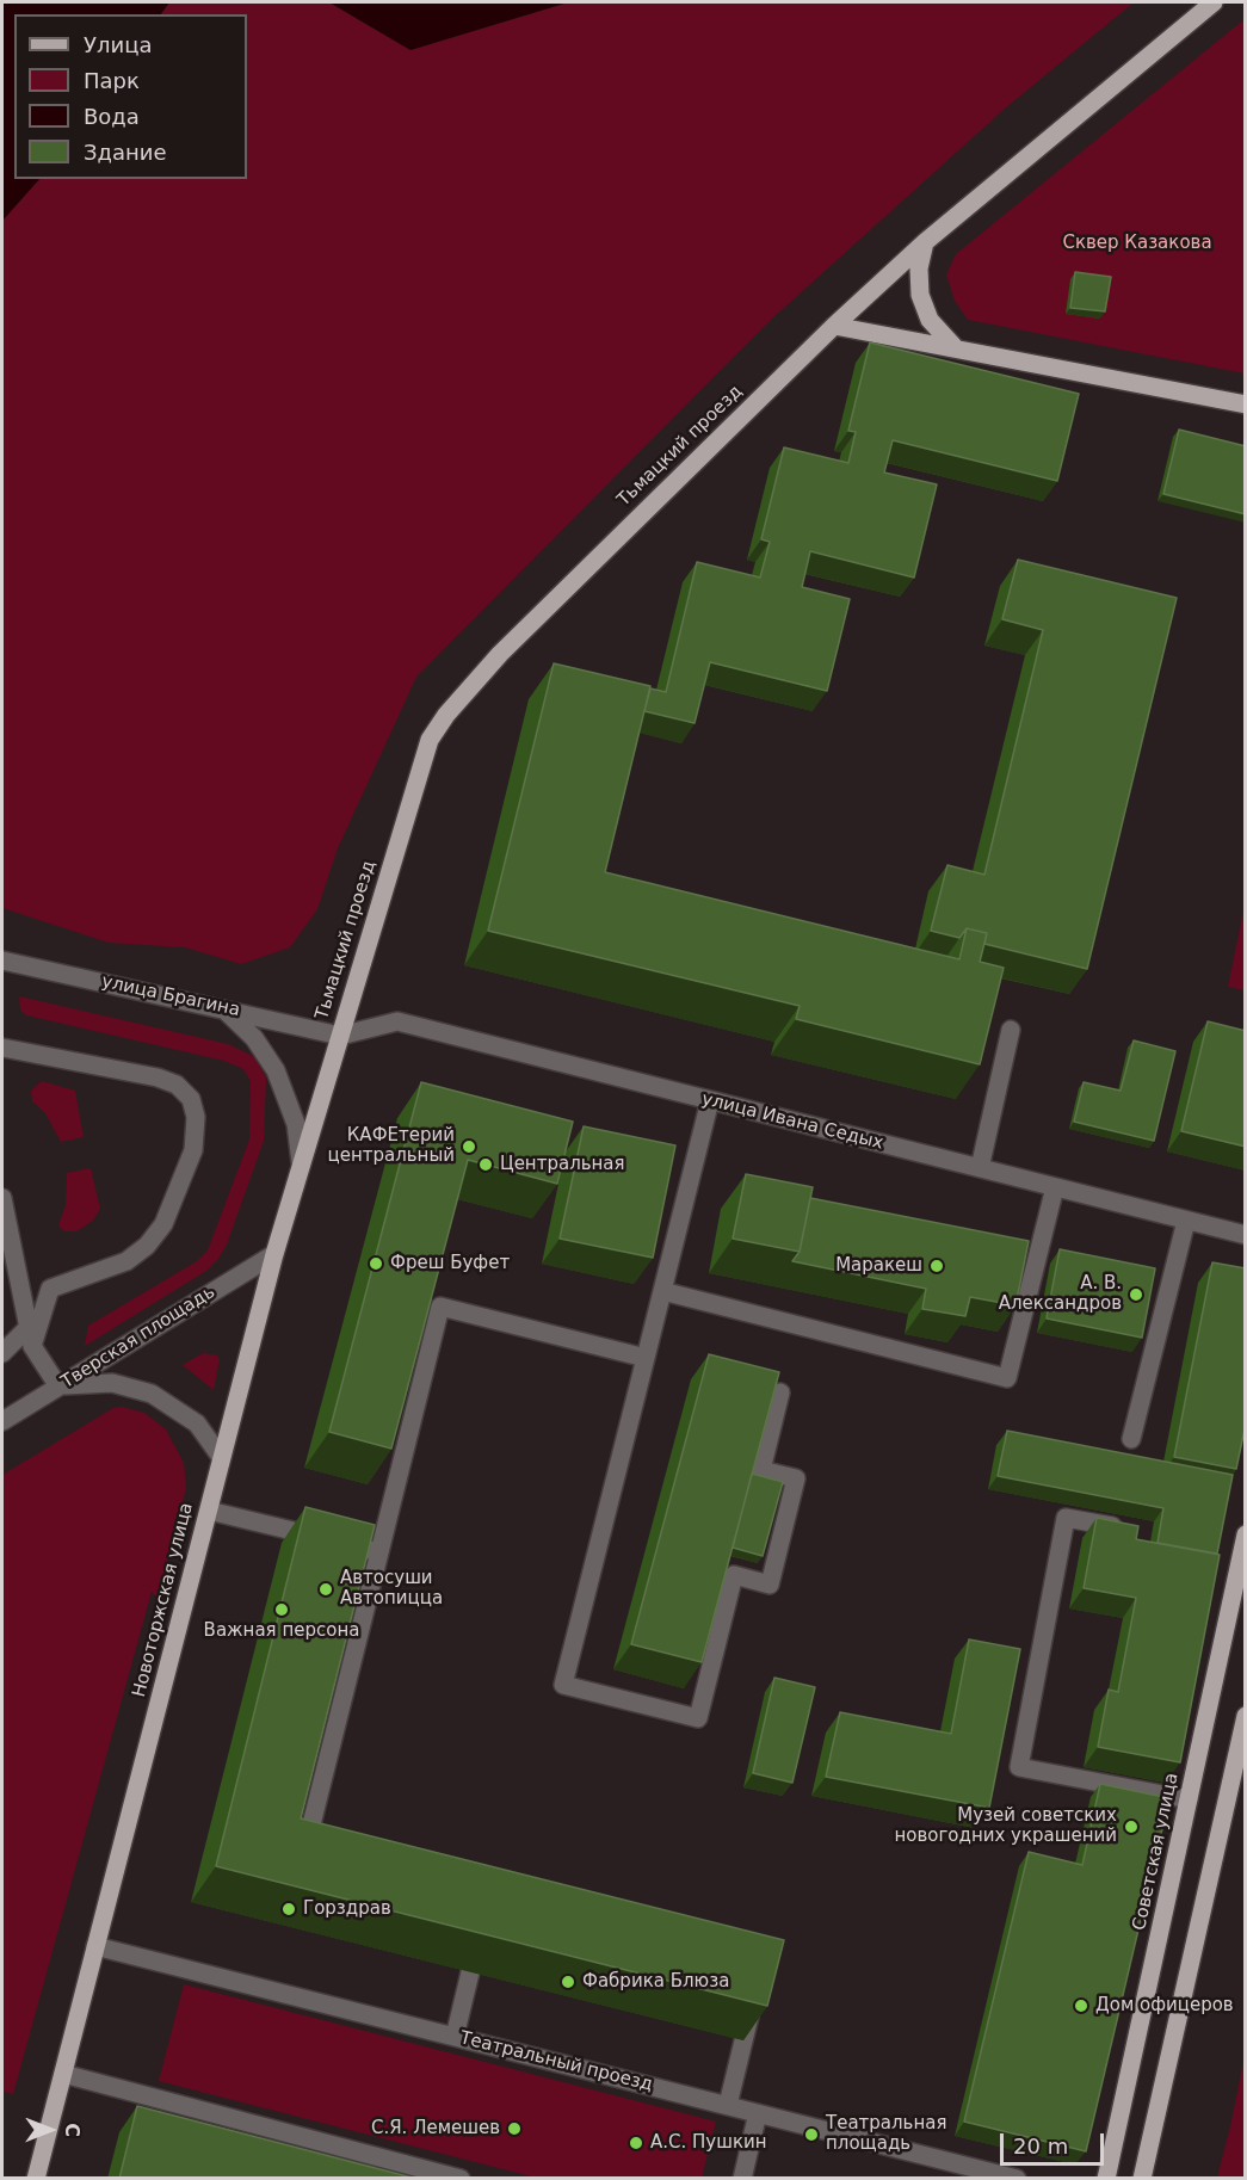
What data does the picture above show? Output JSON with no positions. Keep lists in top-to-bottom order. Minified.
{"streets":{"main road":["Тьмацкий проезд","Новоторжская улица","Советская улица"],"street":["улица Брагина","улица Ивана Седых","Тверская площадь","Театральный проезд"]},"crossings":[["Тьмацкий проезд","улица Брагина"],["Тьмацкий проезд","улица Ивана Седых"],["Тьмацкий проезд","Новоторжская улица"],["улица Брагина","улица Ивана Седых"],["улица Брагина","Новоторжская улица"],["улица Ивана Седых","Новоторжская улица"],["Тверская площадь","Новоторжская улица"],["Новоторжская улица","Театральный проезд"]],"parks":["Сквер Казакова"],"places":["КАФЕтерий центральный","Центральная","Фреш Буфет","Маракеш","А. В. Александров","Автосуши Автопицца","Важная персона","Музей советских новогодних украшений","Горздрав","Фабрика Блюза","Дом офицеров","С.Я. Лемешев","Театральная площадь","А.С. Пушкин"],"legend":["Улица","Парк","Вода","Здание"],"scale_bar":"20 m","north":"right"}
